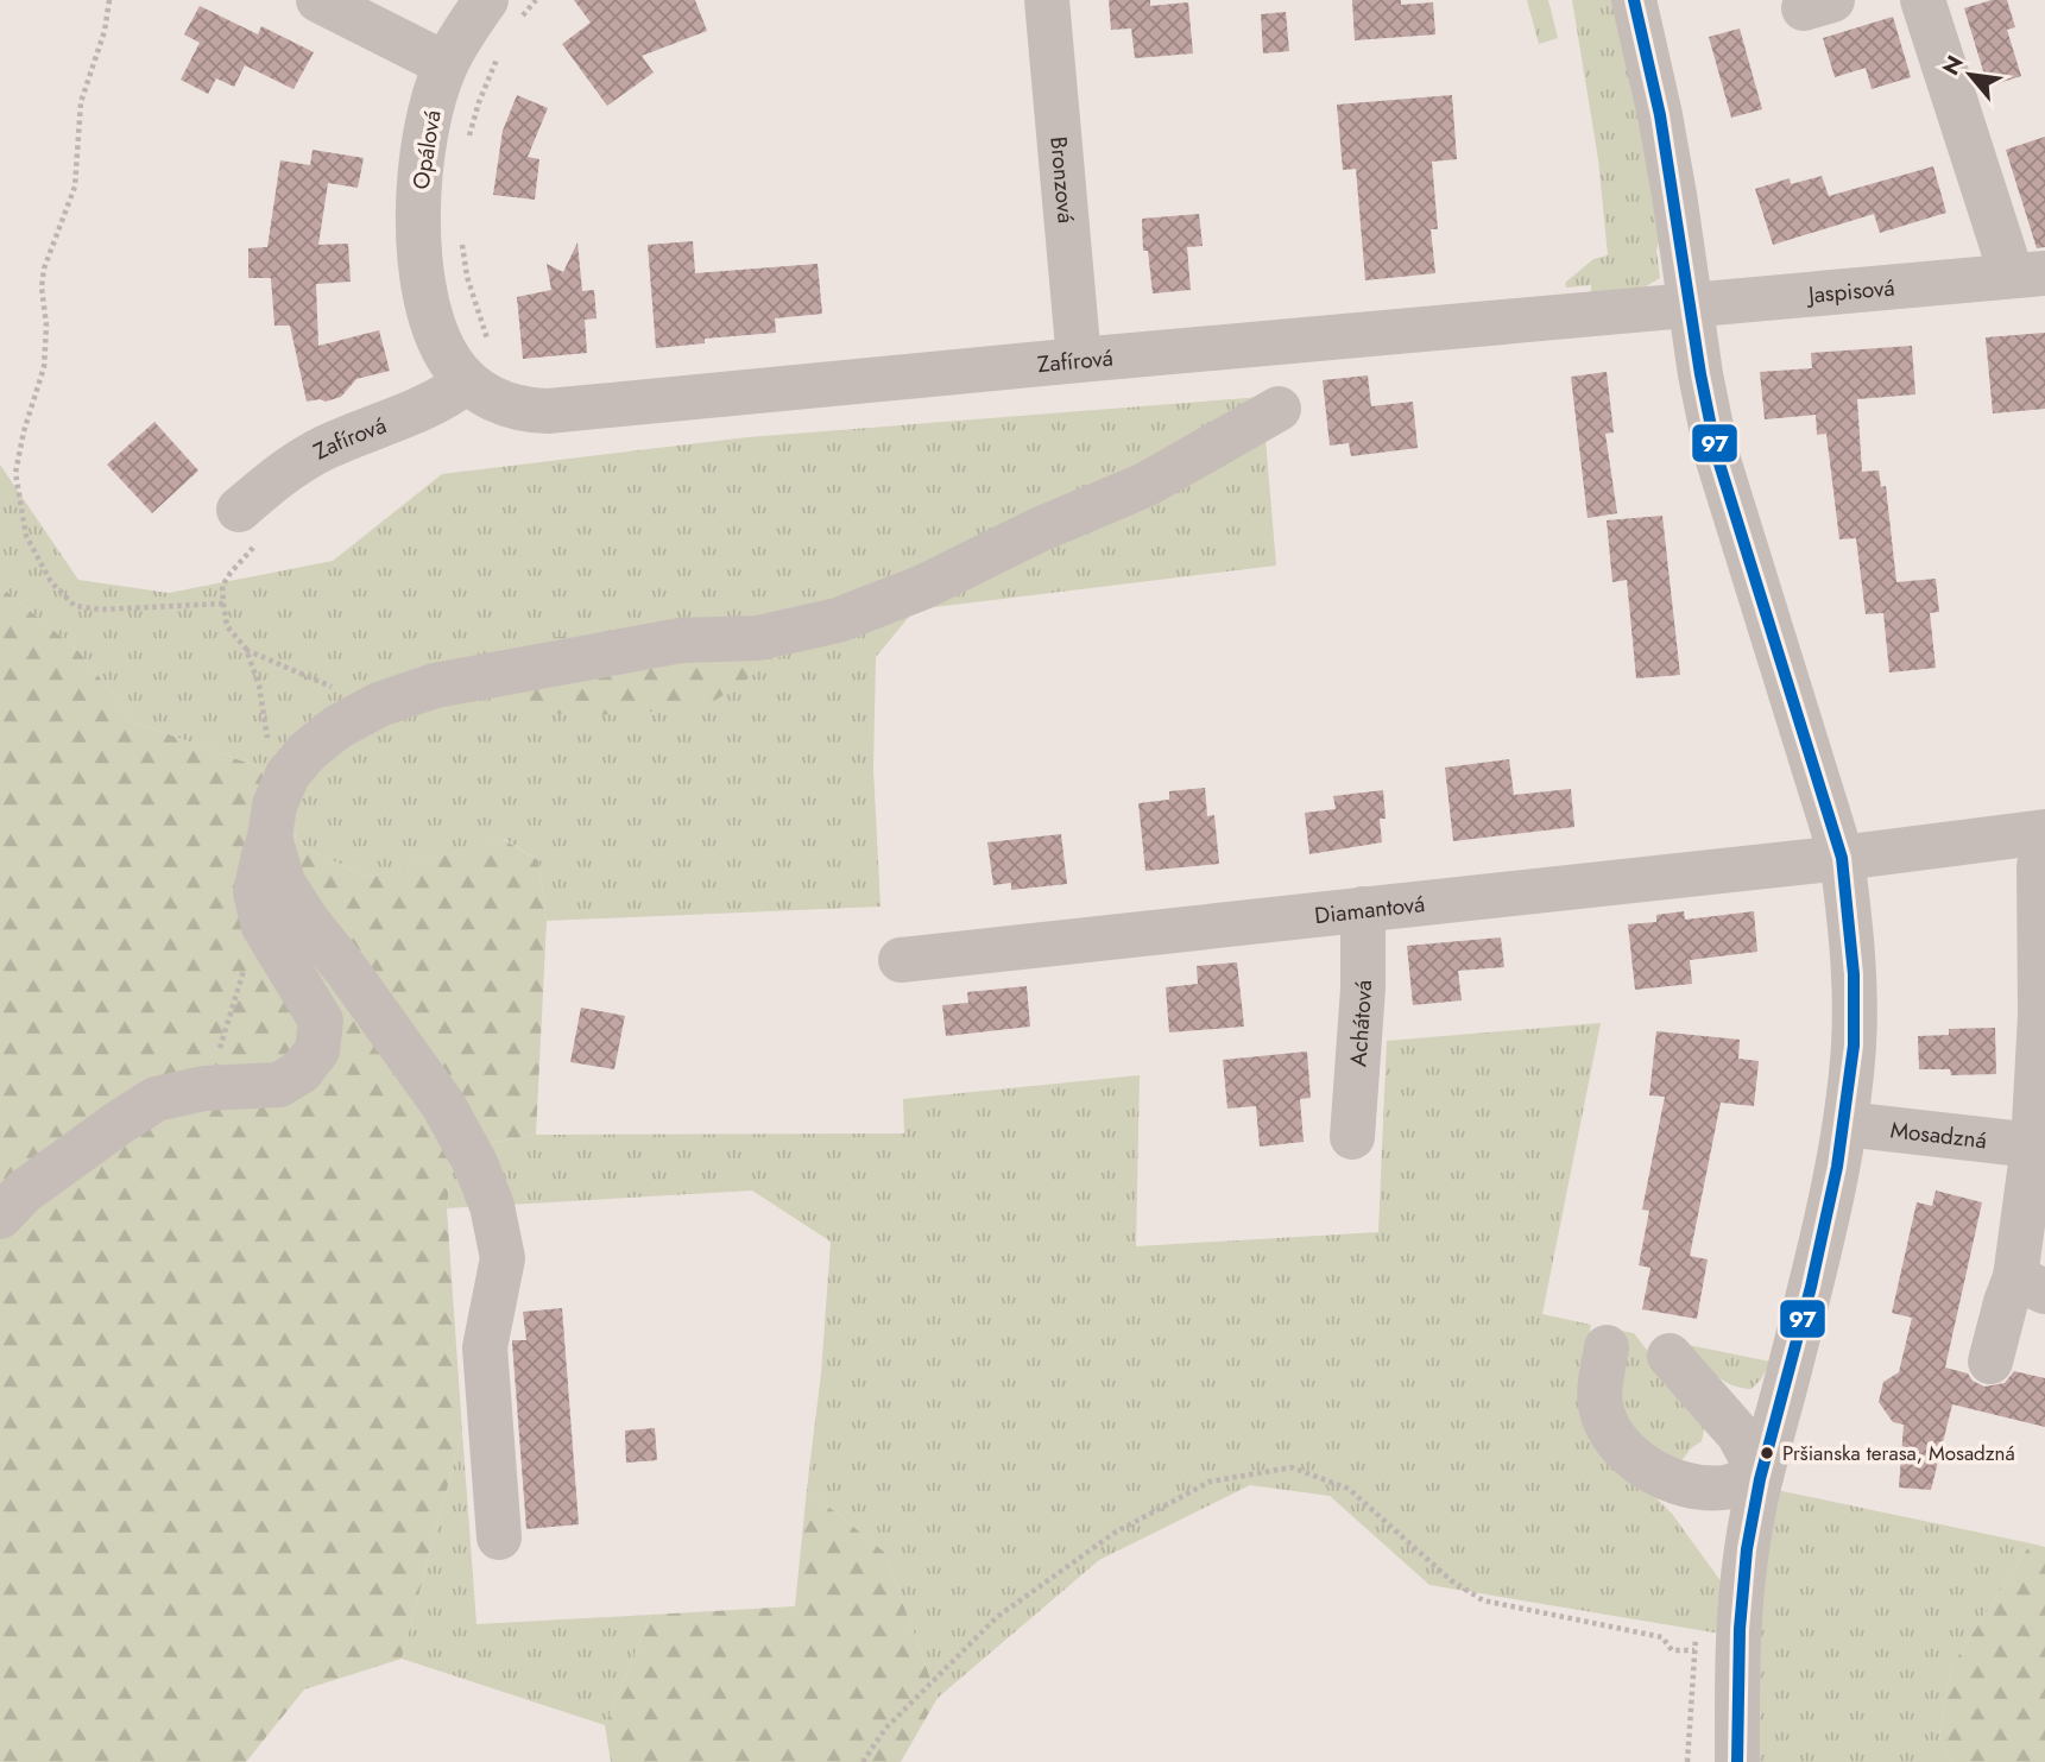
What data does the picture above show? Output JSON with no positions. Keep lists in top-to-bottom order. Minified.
{"streets":{"street":["Opálová","Bronzová","Jaspisová","Zafírová","Diamantová","Achátová","Mosadzná"]},"crossings":[["Opálová","Zafírová"],["Bronzová","Zafírová"],["Jaspisová","Zafírová"],["Diamantová","Achátová"]],"places":["Pršianska terasa, Mosadzná"],"lines":["transit line 97"],"north":"top left"}
